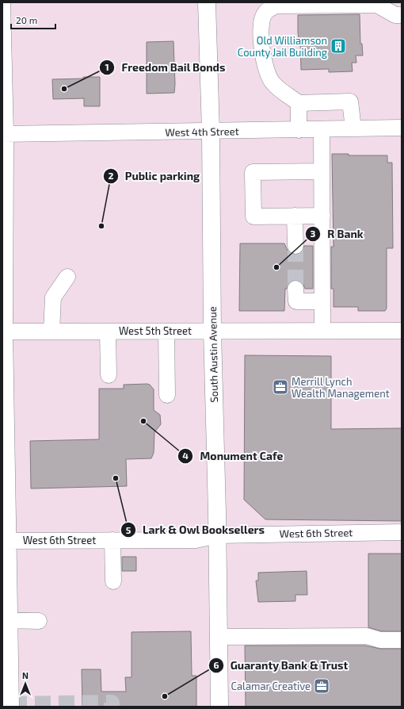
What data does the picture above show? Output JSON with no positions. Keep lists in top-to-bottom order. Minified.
{"streets":{"main road":["South Austin Avenue"],"street":["West 4th Street","West 5th Street","West 6th Street"]},"crossings":[["West 4th Street","South Austin Avenue"],["West 5th Street","South Austin Avenue"],["South Austin Avenue","West 6th Street"]],"places":{"building":["Old Williamson County Jail Building"],"other":["Freedom Bail Bonds","Public parking","R Bank","Monument Cafe","Lark & Owl Booksellers","Guaranty Bank & Trust"],"office":["Merrill Lynch Wealth Management","Calamar Creative"]},"scale_bar":"20 m","north":"top"}
